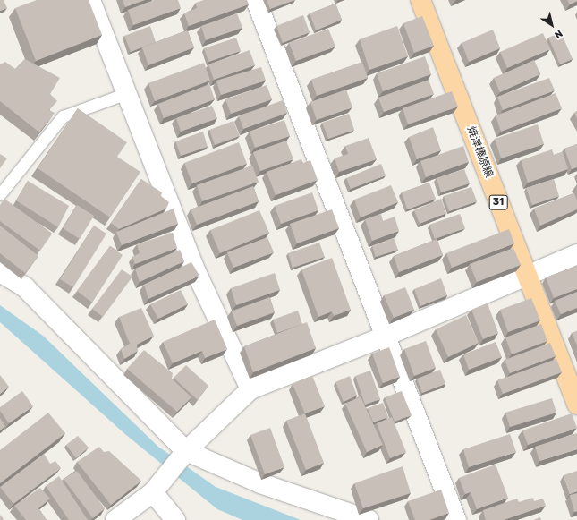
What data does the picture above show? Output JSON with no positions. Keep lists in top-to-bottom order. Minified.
{"streets":{"main road":["焼津榛原線","31"]},"north":"bottom right"}
